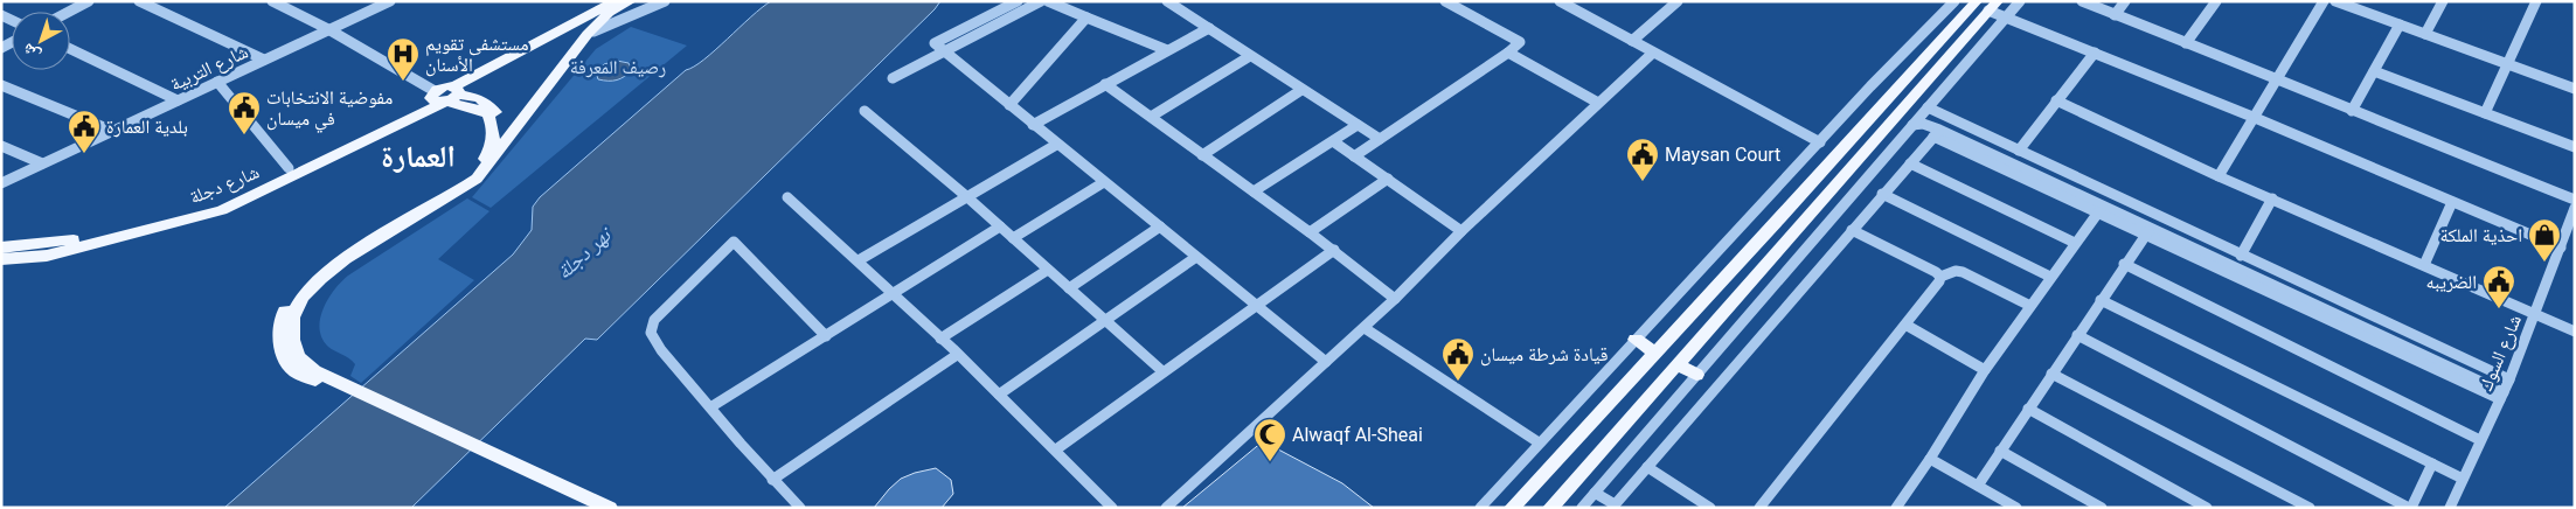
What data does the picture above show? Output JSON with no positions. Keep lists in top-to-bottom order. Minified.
{"streets":{"main road":["شارع دجلة"],"street":["شارع التربية","شارع السوك"]},"districts":["العمارة"],"water":["نهر دجلة"],"parks":["رصيف المعرفة"],"places":{"hospital":["مستشفى تقويم الأسنان"],"public building":["مفوضية الانتخابات في ميسان","بلدية العمارة","Maysan Court","الضريبه","قيادة شرطة ميسان"],"shop":["احذية الملكة"],"mosque":["Alwaqf Al-Sheai"]},"north":"bottom left"}
